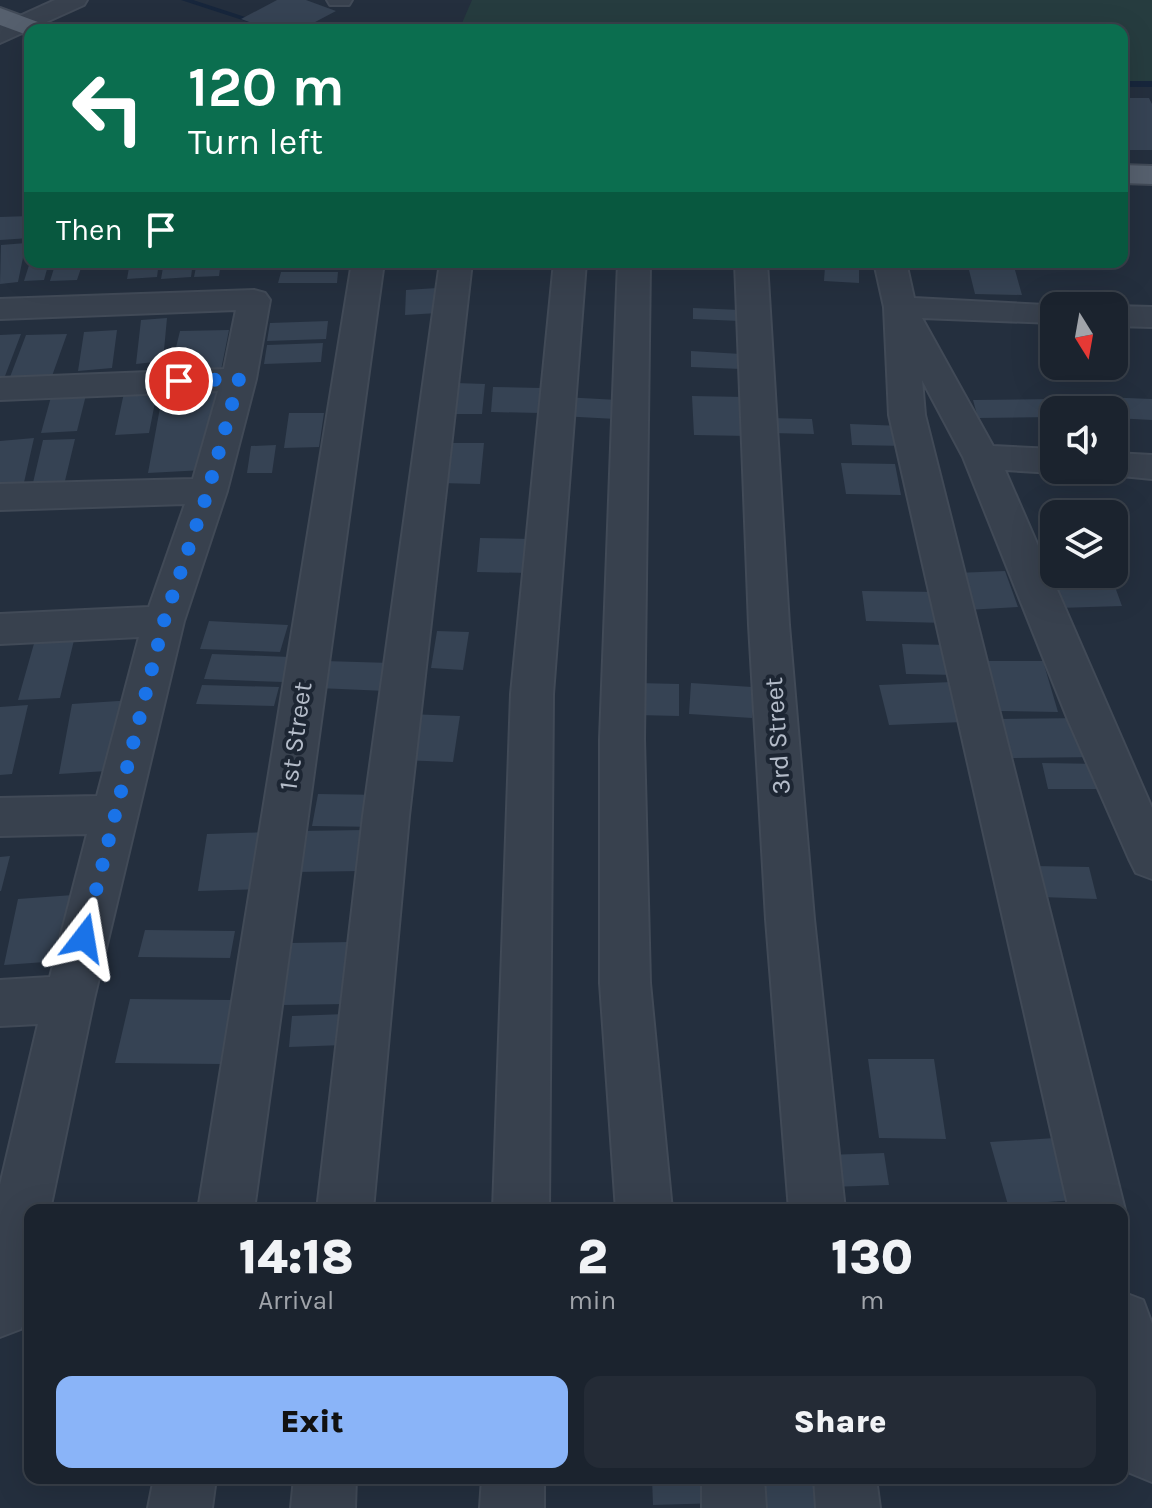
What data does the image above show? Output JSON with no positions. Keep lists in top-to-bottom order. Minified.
{"streets":{"street":["1st Street","3rd Street"]},"north":"bottom","page":{"turn":["120 m","Turn left"],"then":"Then","eta":["14:18","Arrival","2","min","130","m"],"buttons":["Exit","Share"]}}
